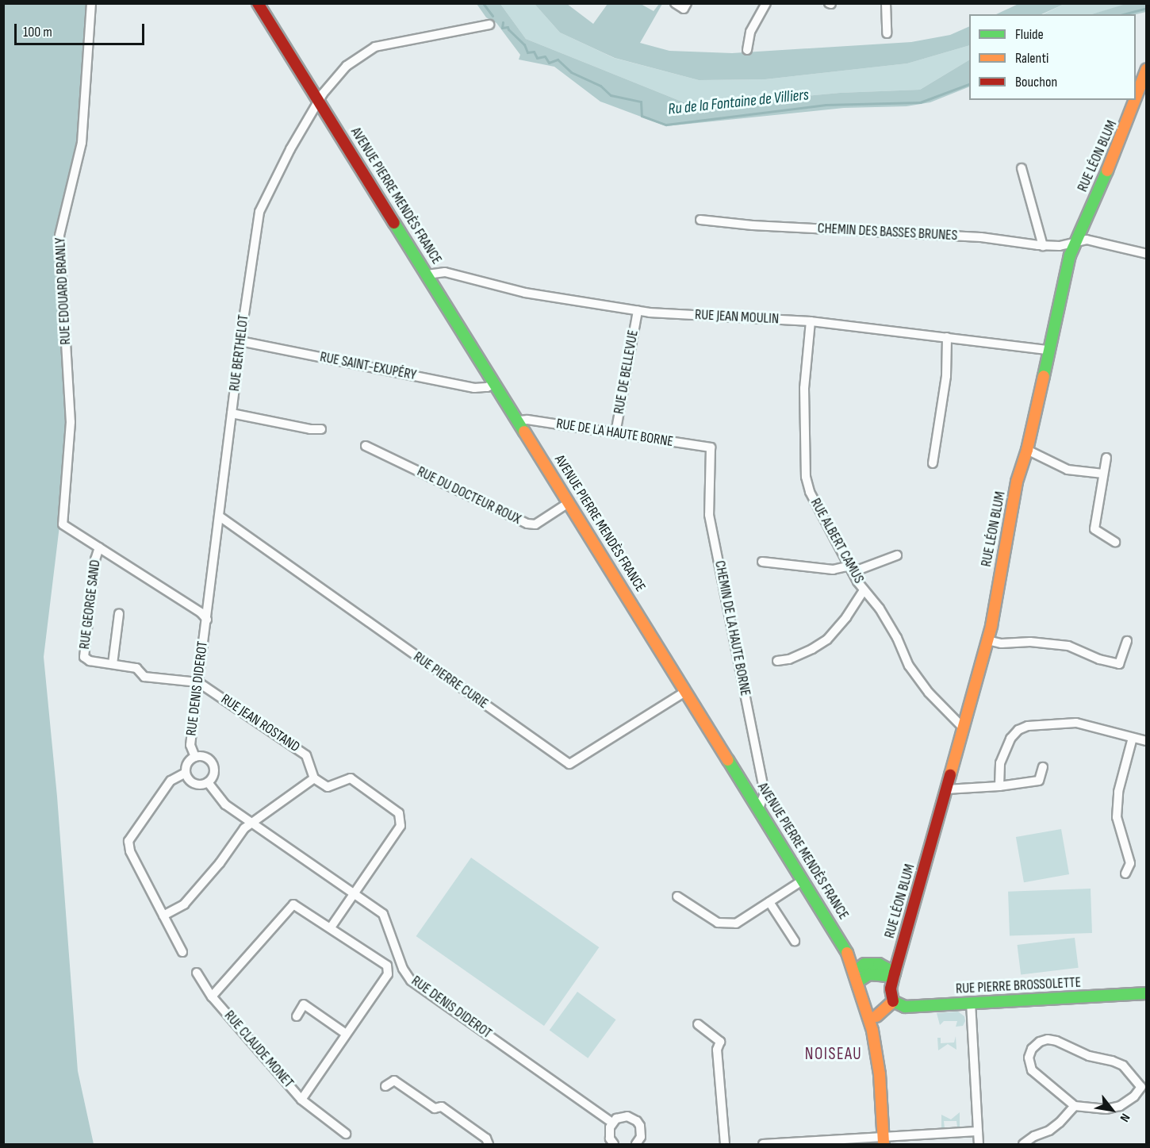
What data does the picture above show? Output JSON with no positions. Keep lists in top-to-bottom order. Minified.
{"streets":{"main road":["RUE LÉON BLUM","AVENUE PIERRE MENDÈS FRANCE","RUE PIERRE BROSSOLETTE"],"street":["CHEMIN DES BASSES BRUNES","RUE EDOUARD BRANLY","RUE JEAN MOULIN","RUE BERTHELOT","RUE SAINT-EXUPÉRY","RUE DE BELLEVUE","RUE DE LA HAUTE BORNE","RUE DU DOCTEUR ROUX","RUE ALBERT CAMUS","RUE GEORGE SAND","CHEMIN DE LA HAUTE BORNE","RUE PIERRE CURIE","RUE DENIS DIDEROT","RUE JEAN ROSTAND","RUE CLAUDE MONET"]},"crossings":[["RUE LÉON BLUM","CHEMIN DES BASSES BRUNES"],["RUE LÉON BLUM","RUE JEAN MOULIN"],["RUE LÉON BLUM","RUE ALBERT CAMUS"],["RUE LÉON BLUM","RUE PIERRE BROSSOLETTE"],["AVENUE PIERRE MENDÈS FRANCE","RUE JEAN MOULIN"],["AVENUE PIERRE MENDÈS FRANCE","RUE BERTHELOT"],["AVENUE PIERRE MENDÈS FRANCE","RUE SAINT-EXUPÉRY"],["AVENUE PIERRE MENDÈS FRANCE","RUE DE LA HAUTE BORNE"],["AVENUE PIERRE MENDÈS FRANCE","RUE DU DOCTEUR ROUX"],["AVENUE PIERRE MENDÈS FRANCE","CHEMIN DE LA HAUTE BORNE"],["AVENUE PIERRE MENDÈS FRANCE","RUE PIERRE CURIE"],["RUE EDOUARD BRANLY","RUE GEORGE SAND"],["RUE JEAN MOULIN","RUE DE BELLEVUE"],["RUE JEAN MOULIN","RUE ALBERT CAMUS"],["RUE BERTHELOT","RUE SAINT-EXUPÉRY"],["RUE BERTHELOT","RUE PIERRE CURIE"],["RUE BERTHELOT","RUE DENIS DIDEROT"],["RUE DE BELLEVUE","RUE DE LA HAUTE BORNE"],["RUE DE LA HAUTE BORNE","CHEMIN DE LA HAUTE BORNE"],["RUE GEORGE SAND","RUE DENIS DIDEROT"],["RUE GEORGE SAND","RUE JEAN ROSTAND"],["RUE DENIS DIDEROT","RUE JEAN ROSTAND"]],"districts":["NOISEAU"],"water":["Ru de la Fontaine de Villiers"],"legend":["Fluide","Ralenti","Bouchon"],"scale_bar":"100 m","north":"bottom right"}
